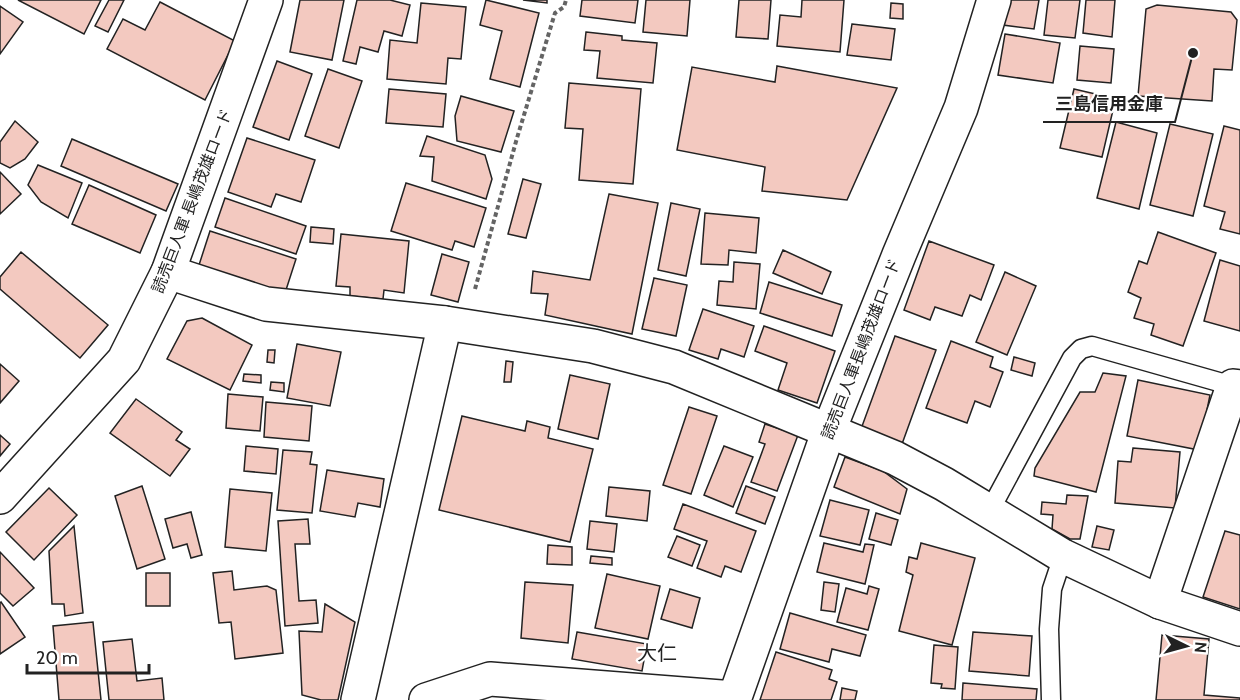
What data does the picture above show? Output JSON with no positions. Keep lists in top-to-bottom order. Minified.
{"streets":{"street":["読売巨人軍 長嶋茂雄ロード","読売巨人軍長嶋茂雄ロード"]},"districts":["大仁"],"places":["三島信用金庫"],"scale_bar":"20 m","north":"right"}
